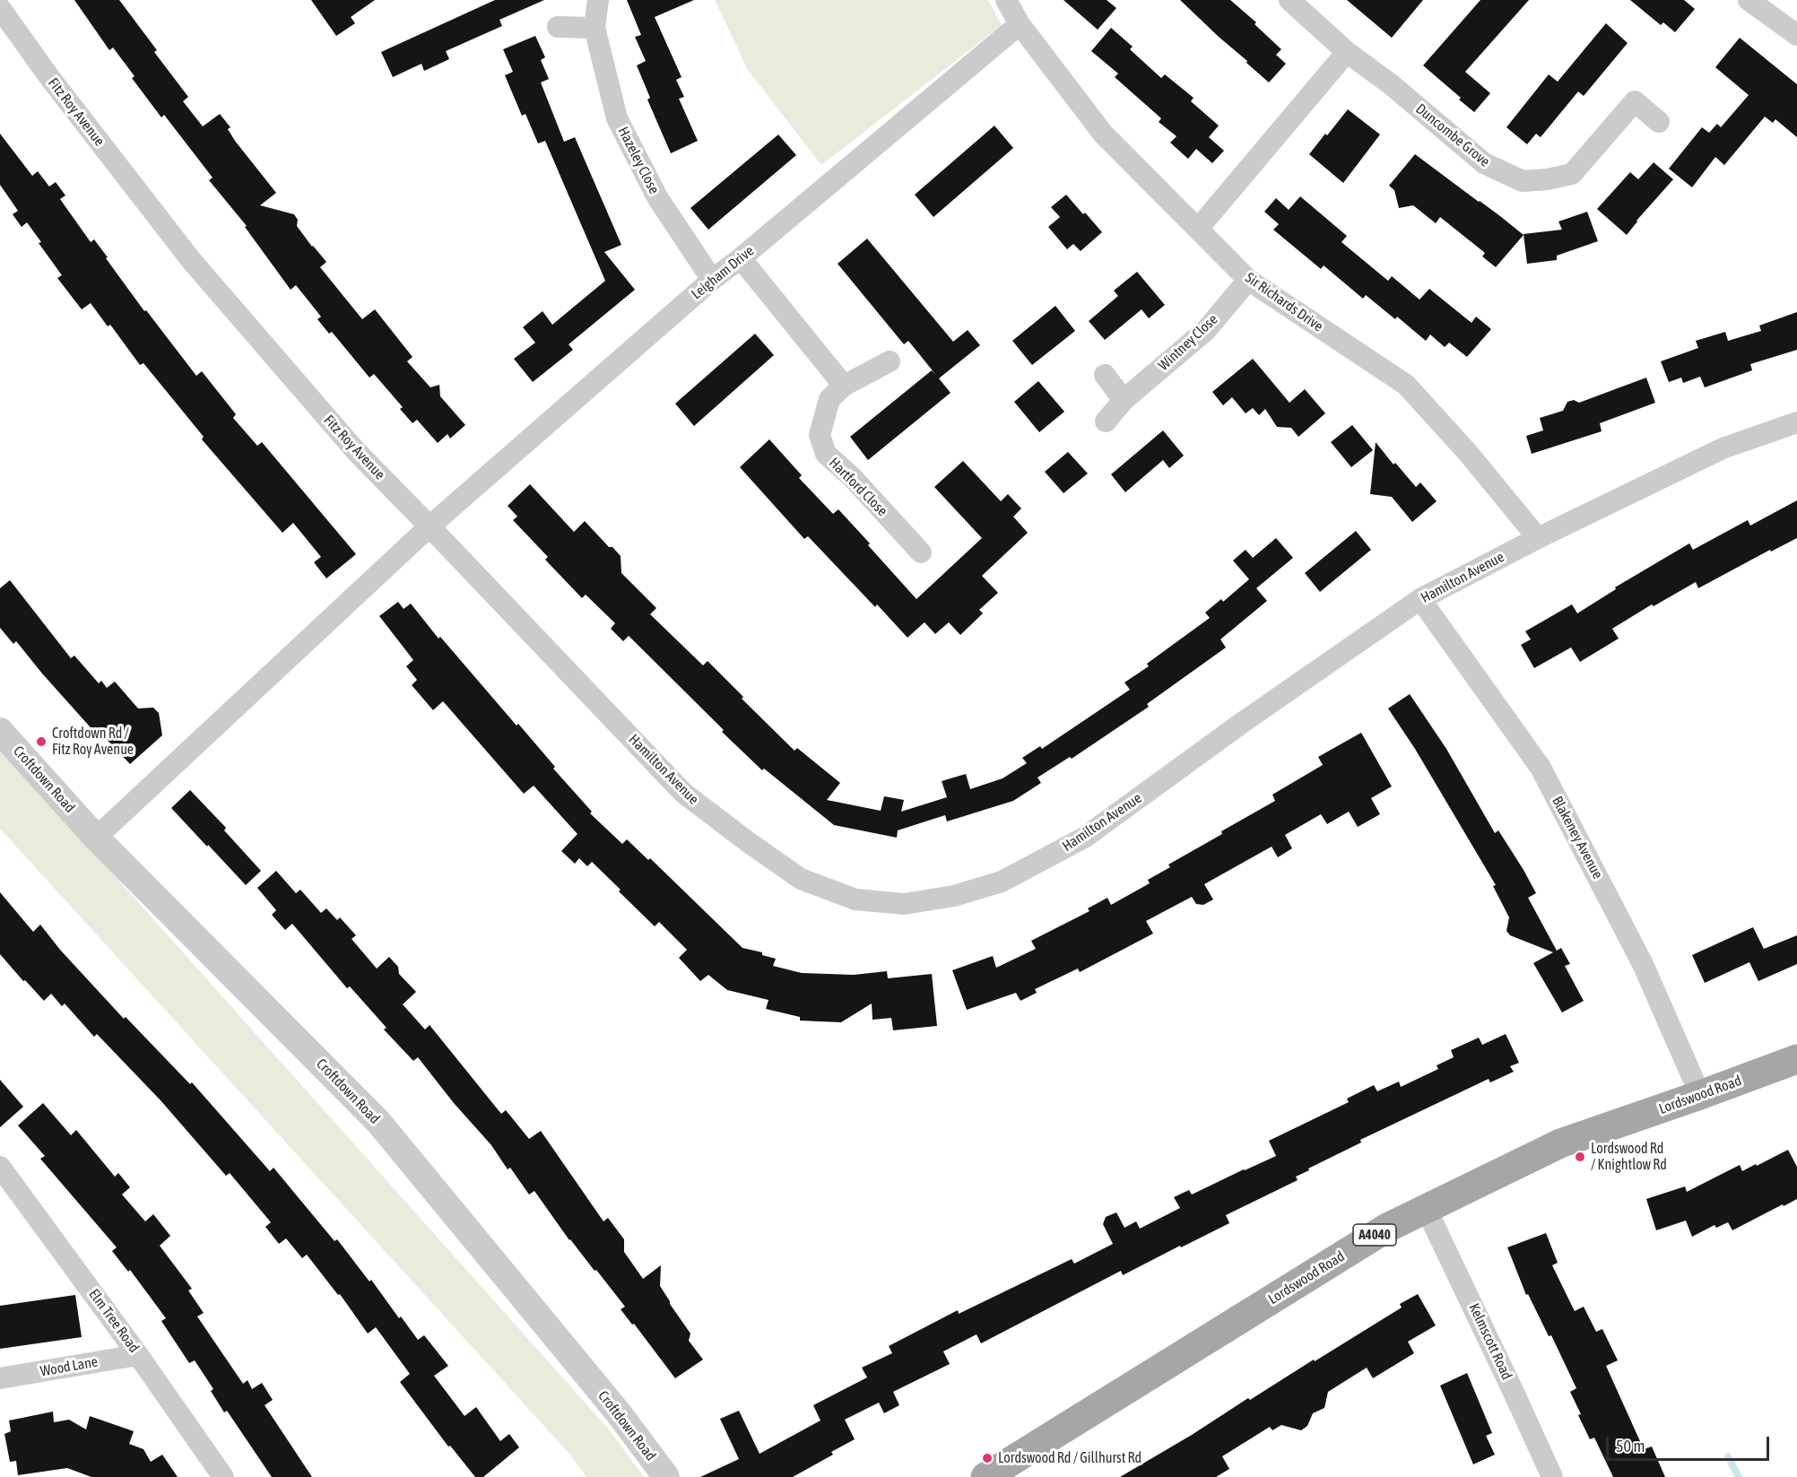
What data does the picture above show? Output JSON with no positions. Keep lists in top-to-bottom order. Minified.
{"streets":{"main road":["Lordswood Road","A4040"],"street":["Fitz Roy Avenue","Duncombe Grove","Hazeley Close","Leigham Drive","Sir Richards Drive","Wintney Close","Hartford Close","Hamilton Avenue","Croftdown Road","Blakeney Avenue","Elm Tree Road","Kelmscott Road","Wood Lane"]},"crossings":[["Fitz Roy Avenue","Leigham Drive"],["Fitz Roy Avenue","Hamilton Avenue"],["Hazeley Close","Leigham Drive"],["Leigham Drive","Sir Richards Drive"],["Leigham Drive","Hamilton Avenue"],["Sir Richards Drive","Wintney Close"],["Sir Richards Drive","Hamilton Avenue"],["Hamilton Avenue","Blakeney Avenue"],["Blakeney Avenue","Lordswood Road"],["Lordswood Road","Kelmscott Road"],["Elm Tree Road","Wood Lane"]],"places":["Croftdown Rd / Fitz Roy Avenue","Lordswood Rd / Knightlow Rd","Lordswood Rd / Gillhurst Rd"],"scale_bar":"50 m"}
